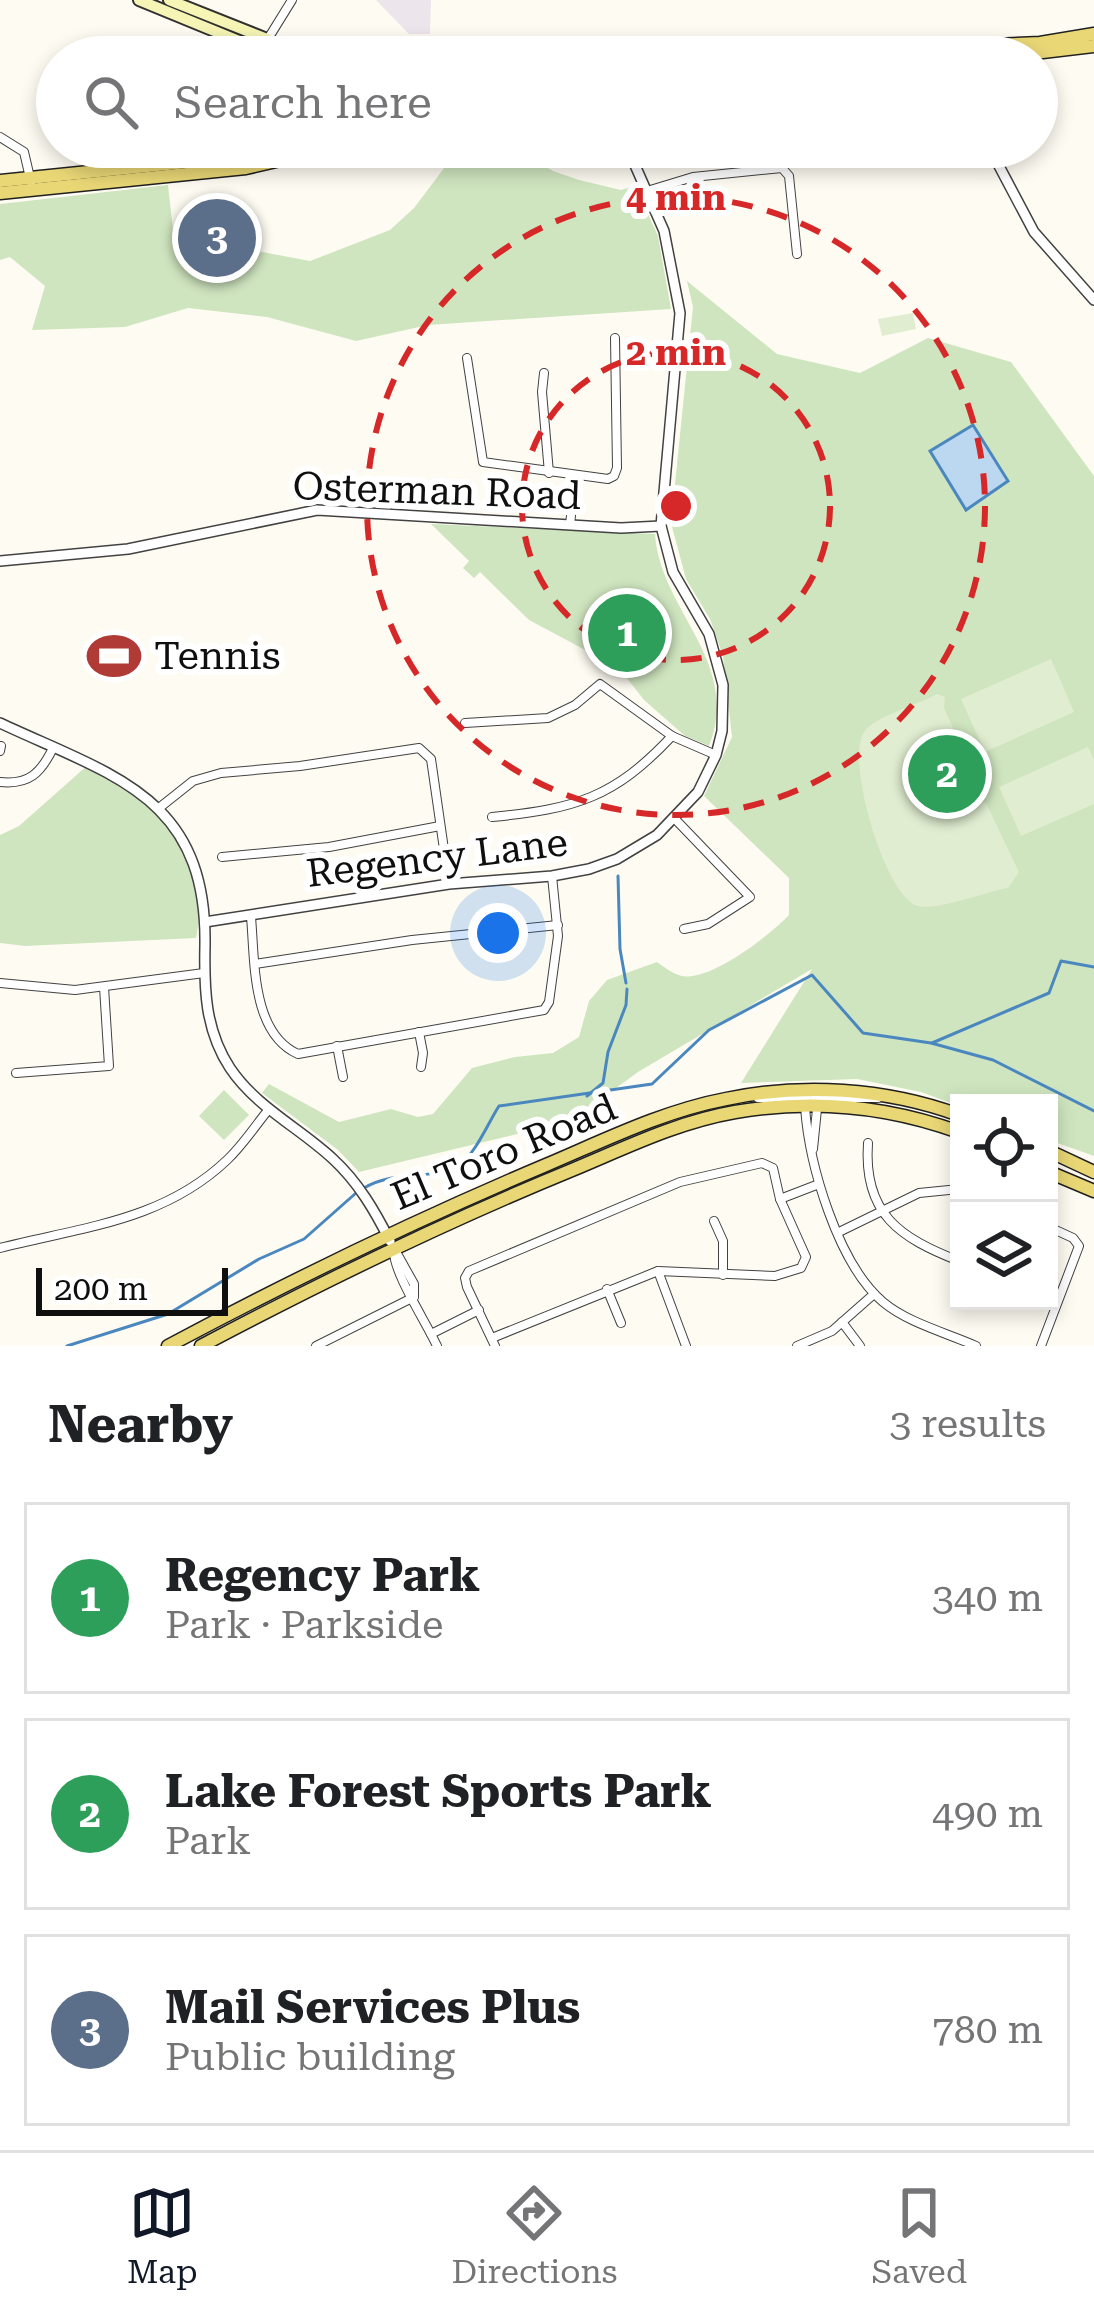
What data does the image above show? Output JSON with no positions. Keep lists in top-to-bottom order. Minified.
{"streets":{"main road":["El Toro Road"],"street":["Osterman Road","Regency Lane"]},"crossings":[["Osterman Road","Regency Lane"]],"places":{"sports":["Tennis"]},"scale_bar":"200 m","page":{"search":"Search here","pins":["3","1","2"],"scale":"200 m","heading":["Nearby","3 results"],"list":[{"mark":"1","name":"Regency Park","note":"Park · Parkside","value":"340 m"},{"mark":"2","name":"Lake Forest Sports Park","note":"Park","value":"490 m"},{"mark":"3","name":"Mail Services Plus","note":"Public building","value":"780 m"}],"nav":["Map","Directions","Saved"]},"rings":["4 min","2 min"]}
